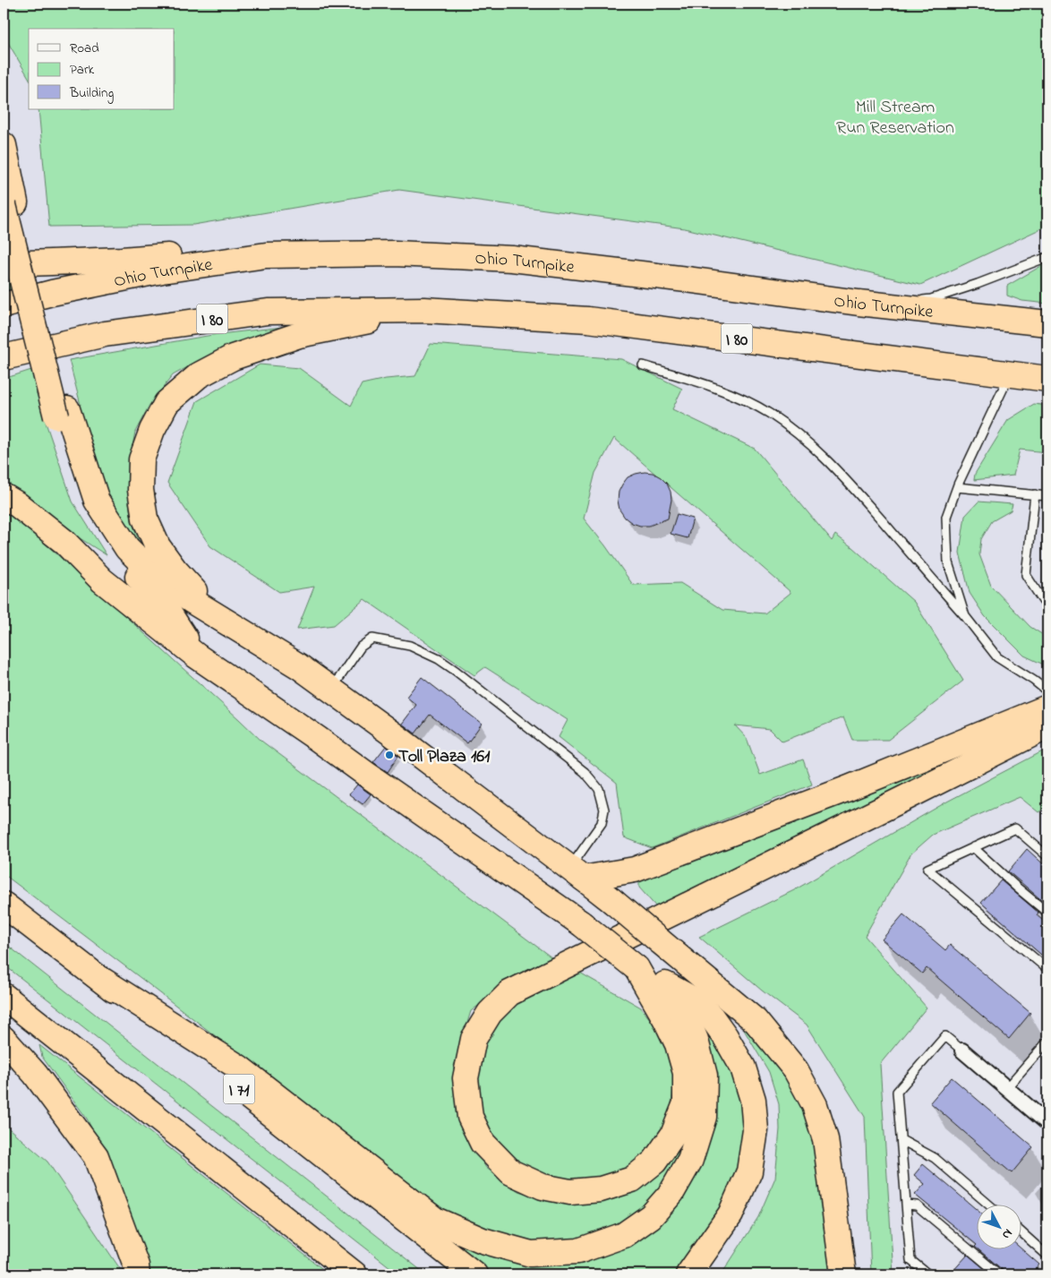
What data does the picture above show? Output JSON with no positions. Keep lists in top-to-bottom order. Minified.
{"streets":{"highway":["Ohio Turnpike","I 80","I 71"]},"parks":["Mill Stream Run Reservation"],"places":["Toll Plaza 161"],"legend":["Road","Park","Building"],"north":"bottom right"}
